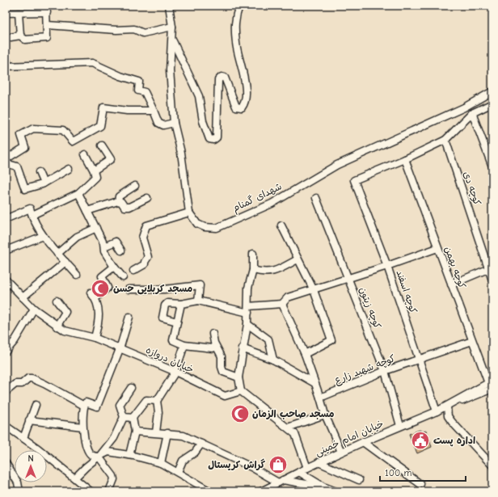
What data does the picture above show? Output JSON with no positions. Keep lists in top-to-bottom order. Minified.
{"streets":{"street":["کوچه دی","شهدای گمنام","کوچه بهمن","کوچه اسفند","کوچه زیتون","خیابان دروازه","کوچه شهید زارع","خیابان امام خمینی"]},"crossings":[["کوچه بهمن","کوچه اسفند"],["کوچه بهمن","کوچه شهید زارع"],["کوچه اسفند","کوچه شهید زارع"],["کوچه اسفند","خیابان امام خمینی"],["کوچه زیتون","کوچه شهید زارع"],["کوچه زیتون","خیابان امام خمینی"]],"places":{"mosque":["مسجد کربلایی حسن","مسجد صاحب الزمان"],"public building":["اداره پست"],"shop":["گراش کریستال"]},"scale_bar":"100 m","north":"top"}
